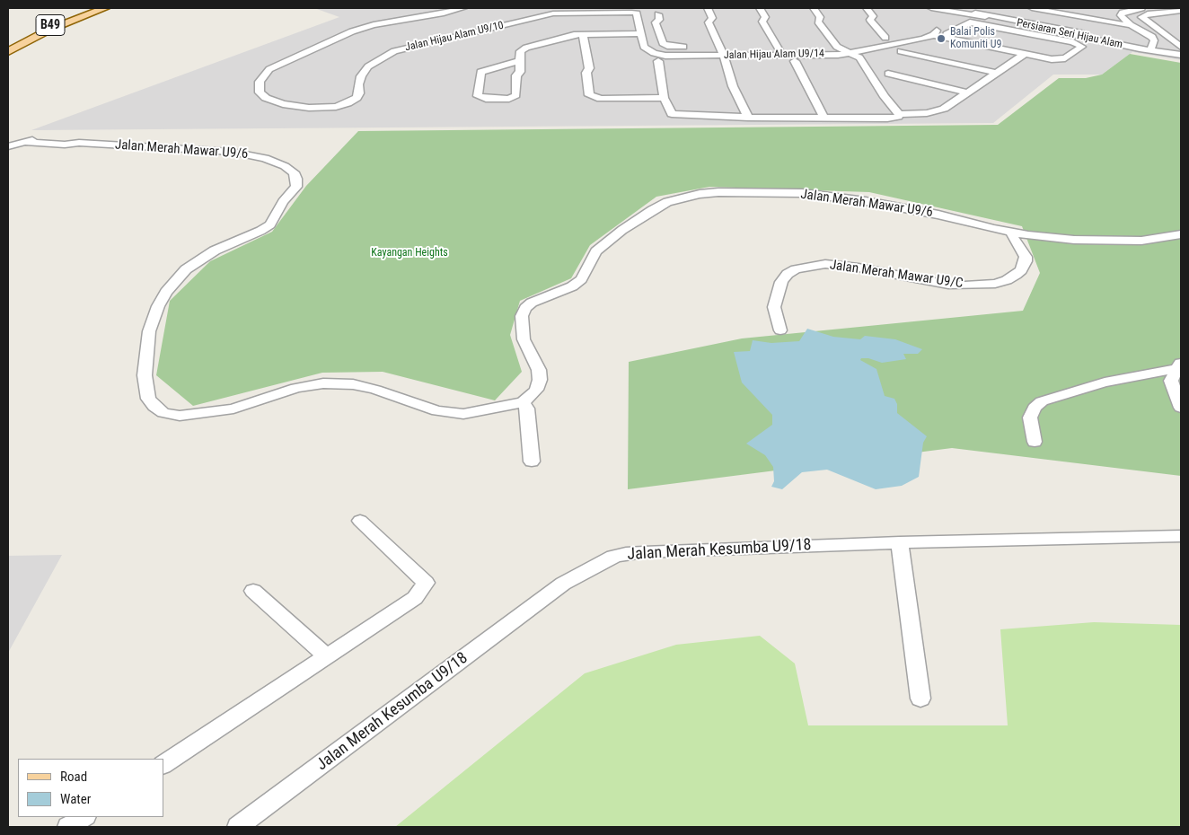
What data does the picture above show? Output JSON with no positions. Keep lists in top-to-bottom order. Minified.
{"streets":{"main road":["B49"],"street":["Persiaran Seri Hijau Alam","Jalan Hijau Alam U9/10","Jalan Hijau Alam U9/14","Jalan Merah Mawar U9/6","Jalan Merah Mawar U9/C","Jalan Merah Kesumba U9/18"]},"crossings":[["Jalan Hijau Alam U9/10","Jalan Hijau Alam U9/14"],["Jalan Merah Mawar U9/6","Jalan Merah Mawar U9/C"]],"parks":["Kayangan Heights"],"places":["Balai Polis Komuniti U9"],"legend":["Road","Water"]}
